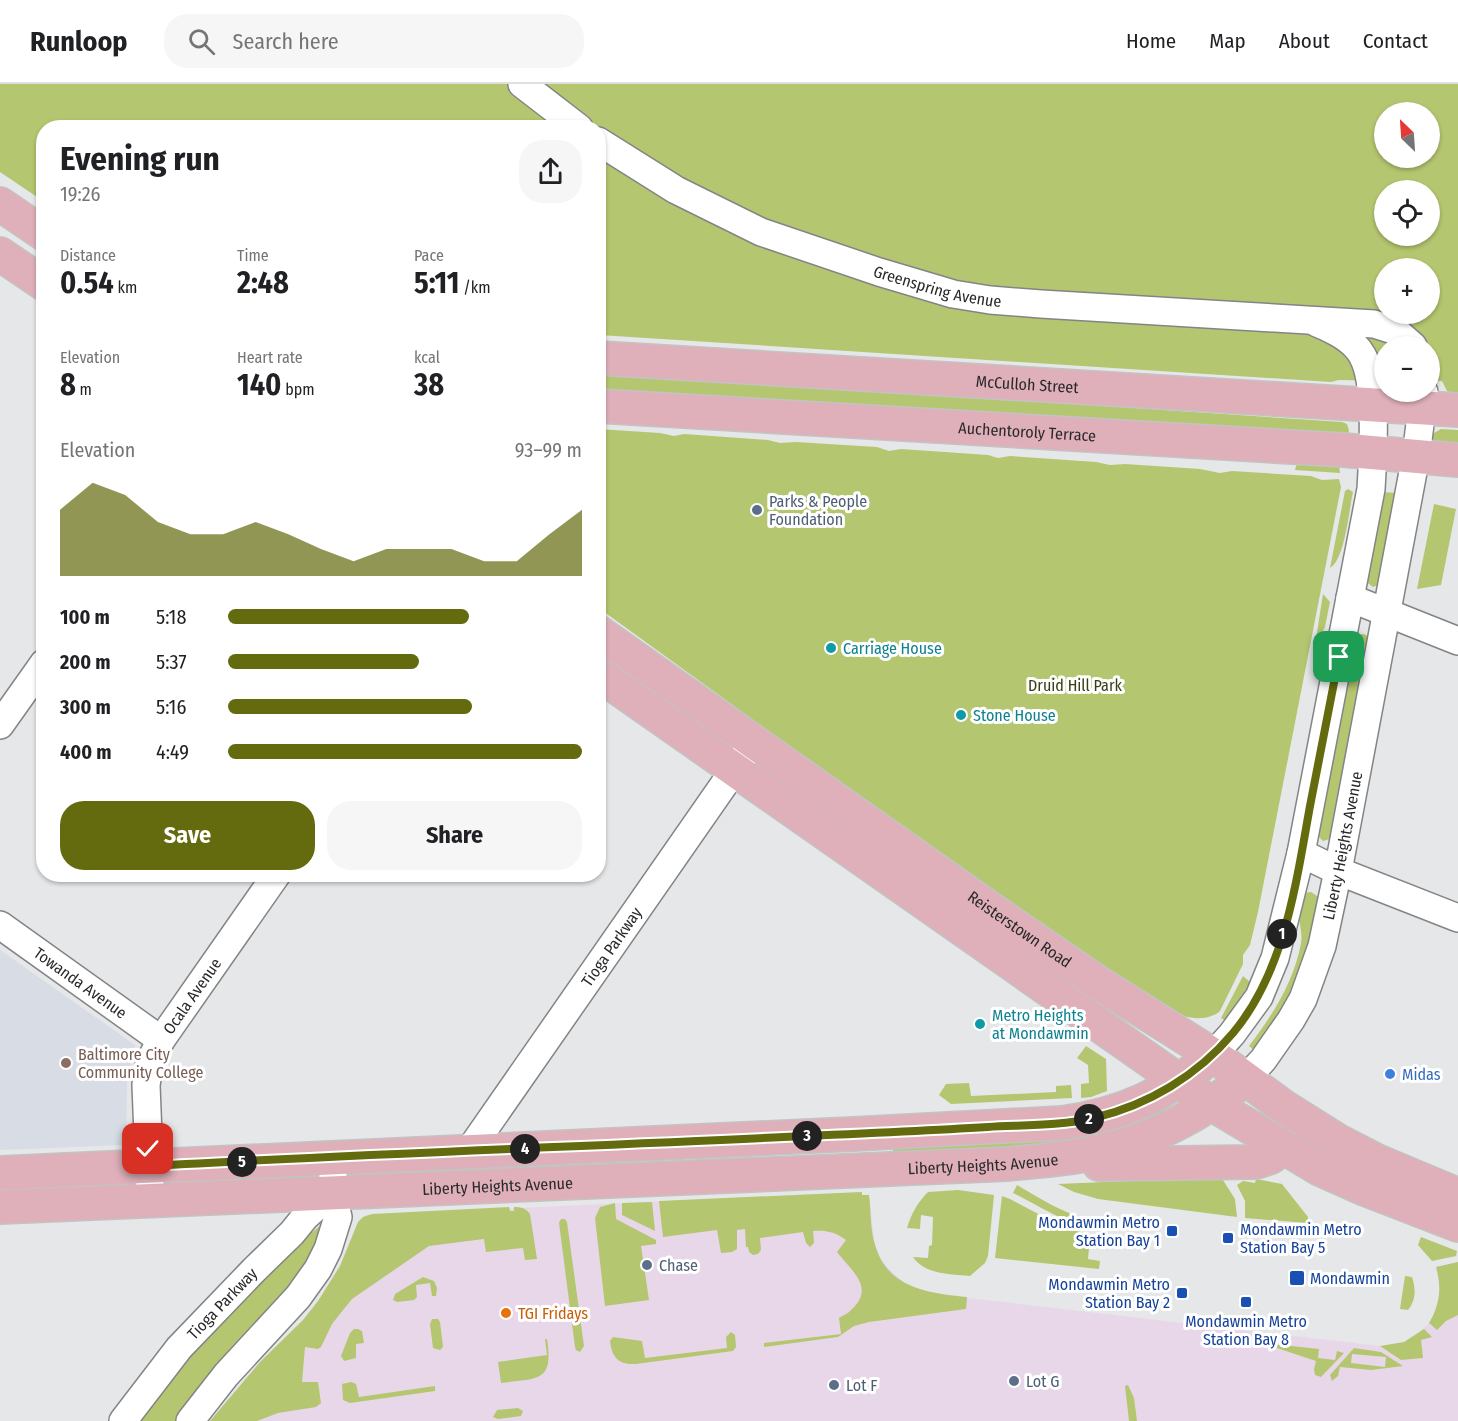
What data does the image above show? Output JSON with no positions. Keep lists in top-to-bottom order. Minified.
{"streets":{"main road":["McCulloh Street","Auchentoroly Terrace","Liberty Heights Avenue","Reisterstown Road"],"street":["Greenspring Avenue","Tioga Parkway","Towanda Avenue","Ocala Avenue"]},"crossings":[["Greenspring Avenue","McCulloh Street"],["Auchentoroly Terrace","Liberty Heights Avenue"],["Liberty Heights Avenue","Reisterstown Road"],["Liberty Heights Avenue","Tioga Parkway"],["Liberty Heights Avenue","Ocala Avenue"],["Reisterstown Road","Tioga Parkway"],["Towanda Avenue","Ocala Avenue"]],"parks":["Druid Hill Park"],"places":{"other":["Parks & People Foundation","Carriage House","Stone House","Metro Heights at Mondawmin","Baltimore City Community College","Midas","Chase","TGI Fridays","Lot G","Lot F"],"transit":["Mondawmin Metro Station Bay 1","Mondawmin Metro Station Bay 5","Mondawmin","Mondawmin Metro Station Bay 2","Mondawmin Metro Station Bay 8"]},"north":"top left","page":{"header":"Runloop","search":"Search here","nav":["Home","Map","About","Contact"],"map_buttons":["+","−"],"heading":["Evening run","19:26"],"stats":[["Distance","0.54 km"],["Time","2:48"],["Pace","5:11 /km"],["Elevation","8 m"],["Heart rate","140 bpm"],["kcal","38"]],"chart":["Elevation","93–99 m"],"list":[{"name":"100 m","note":"5:18"},{"name":"200 m","note":"5:37"},{"name":"300 m","note":"5:16"},{"name":"400 m","note":"4:49"}],"buttons":["Save","Share"],"pins":["1","2","3","4","5"]}}
